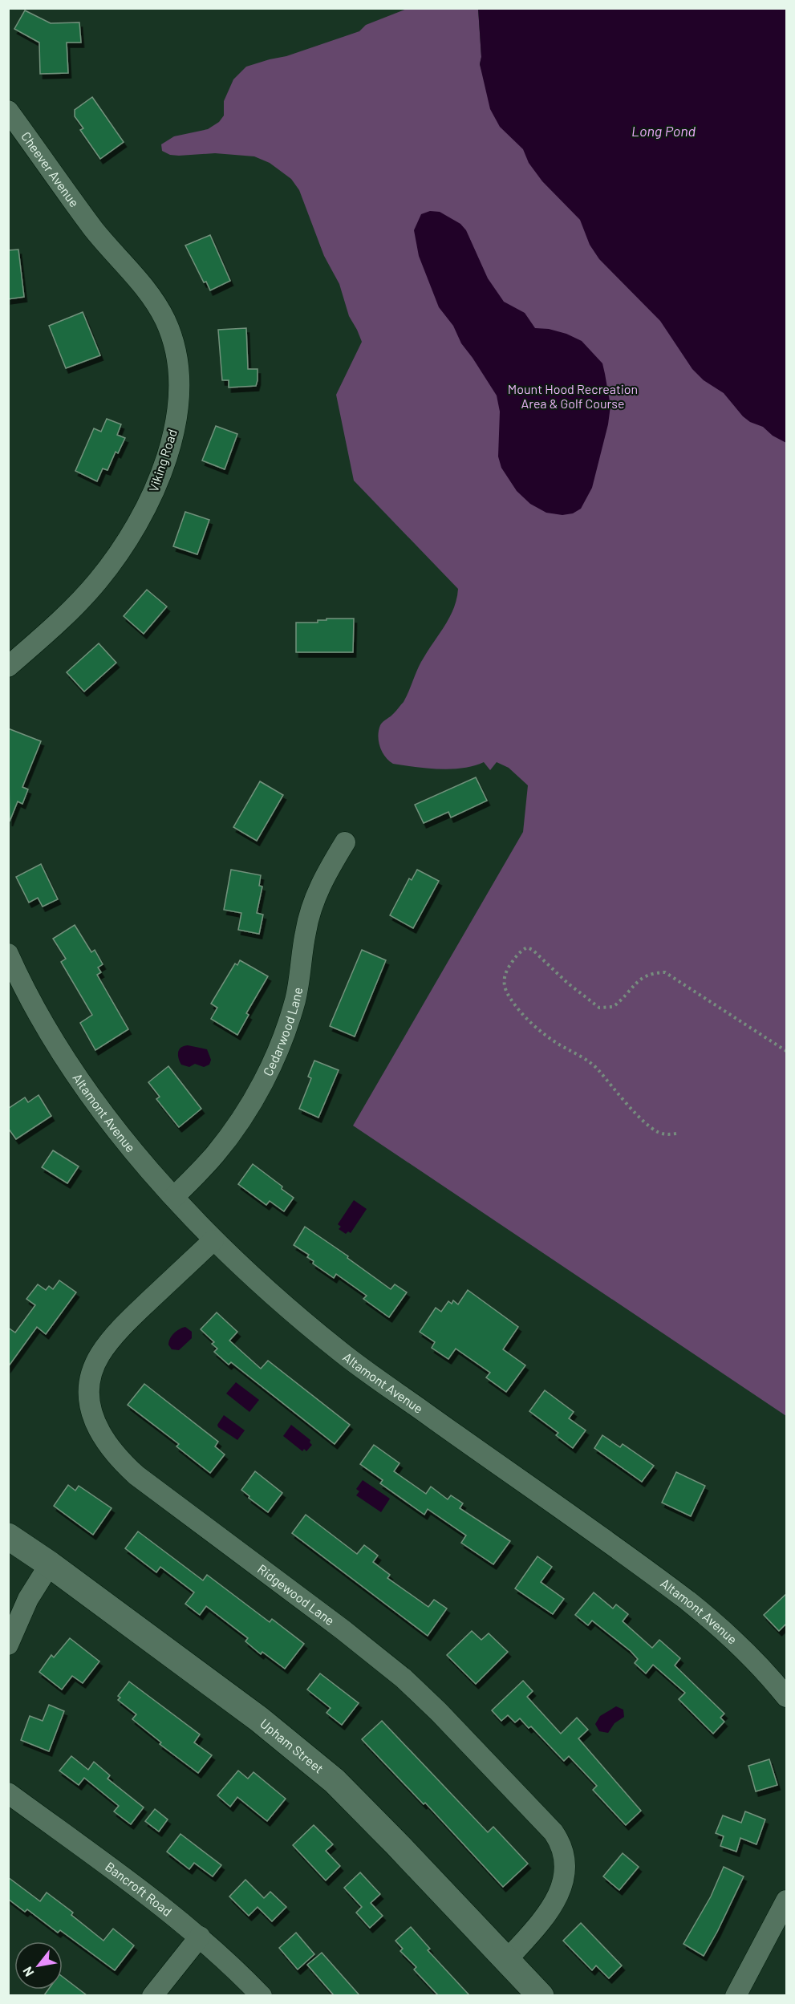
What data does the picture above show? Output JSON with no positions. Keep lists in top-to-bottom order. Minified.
{"streets":{"main road":["Upham Street"],"street":["Cheever Avenue","Viking Road","Cedarwood Lane","Altamont Avenue","Ridgewood Lane","Bancroft Road"]},"crossings":[["Cheever Avenue","Viking Road"],["Cedarwood Lane","Altamont Avenue"],["Altamont Avenue","Ridgewood Lane"],["Ridgewood Lane","Upham Street"]],"water":["Long Pond"],"parks":["Mount Hood Recreation Area & Golf Course"],"north":"bottom left"}
